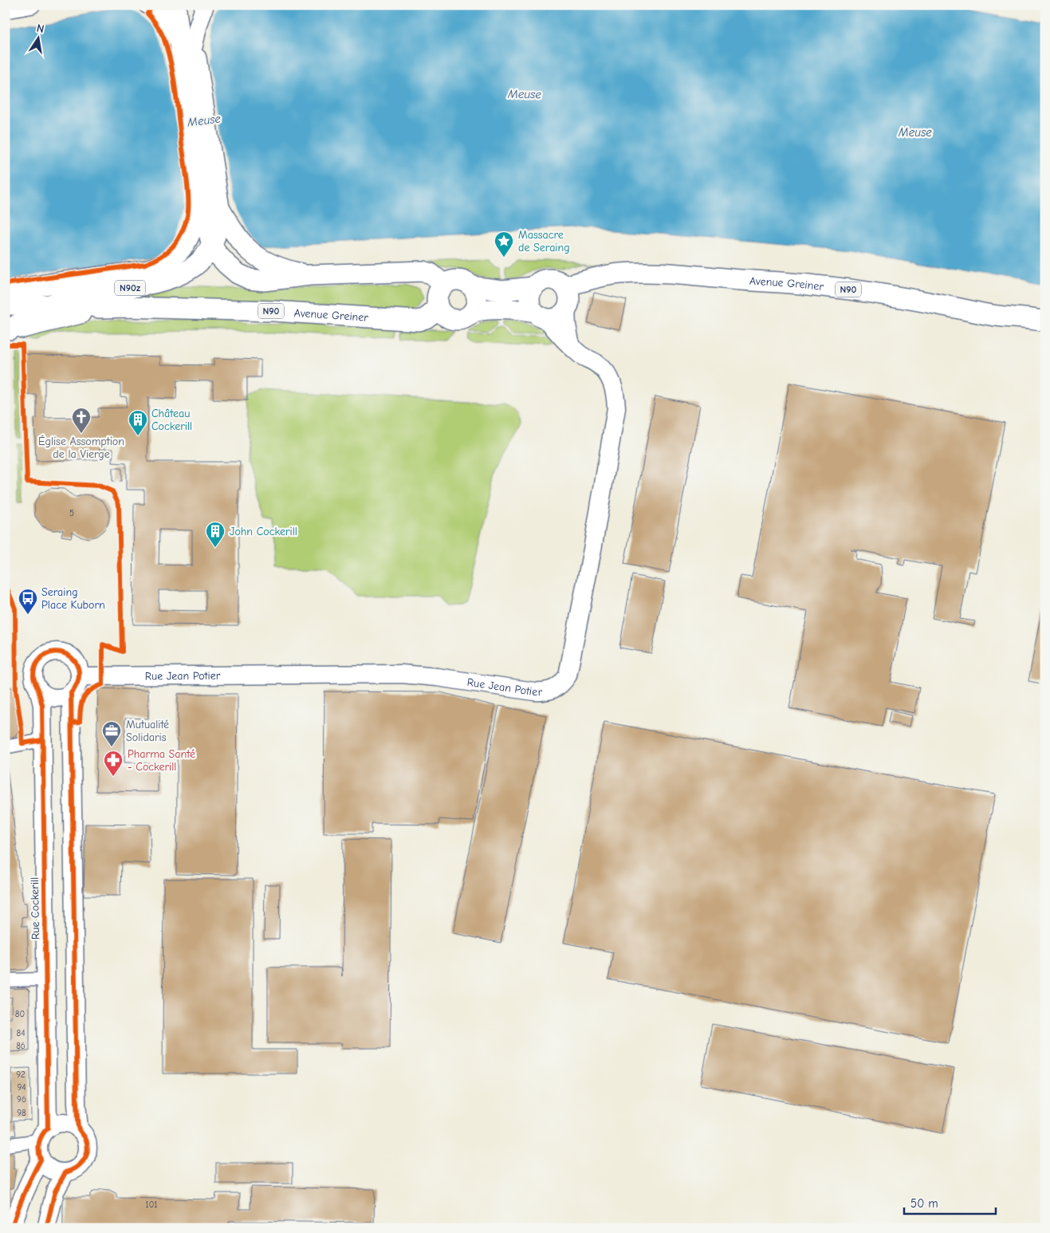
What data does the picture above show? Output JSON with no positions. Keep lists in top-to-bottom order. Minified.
{"streets":{"main road":["Avenue Greiner","N90z","N90","Rue Jean Potier","Rue Cockerill"]},"crossings":[["Avenue Greiner","N90z"],["Avenue Greiner","Rue Jean Potier"],["Rue Jean Potier","Rue Cockerill"]],"water":["Meuse"],"places":{"place":["Massacre de Seraing"],"church":["Église Assomption de la Vierge"],"building":["Château Cockerill","John Cockerill"],"bus stop":["Seraing Place Kuborn"],"office":["Mutualité Solidaris"],"pharmacy":["Pharma Santé - Cockerill"]},"house_numbers":["5","80","84","86","92","94","96","98","101"],"scale_bar":"50 m","north":"top"}
